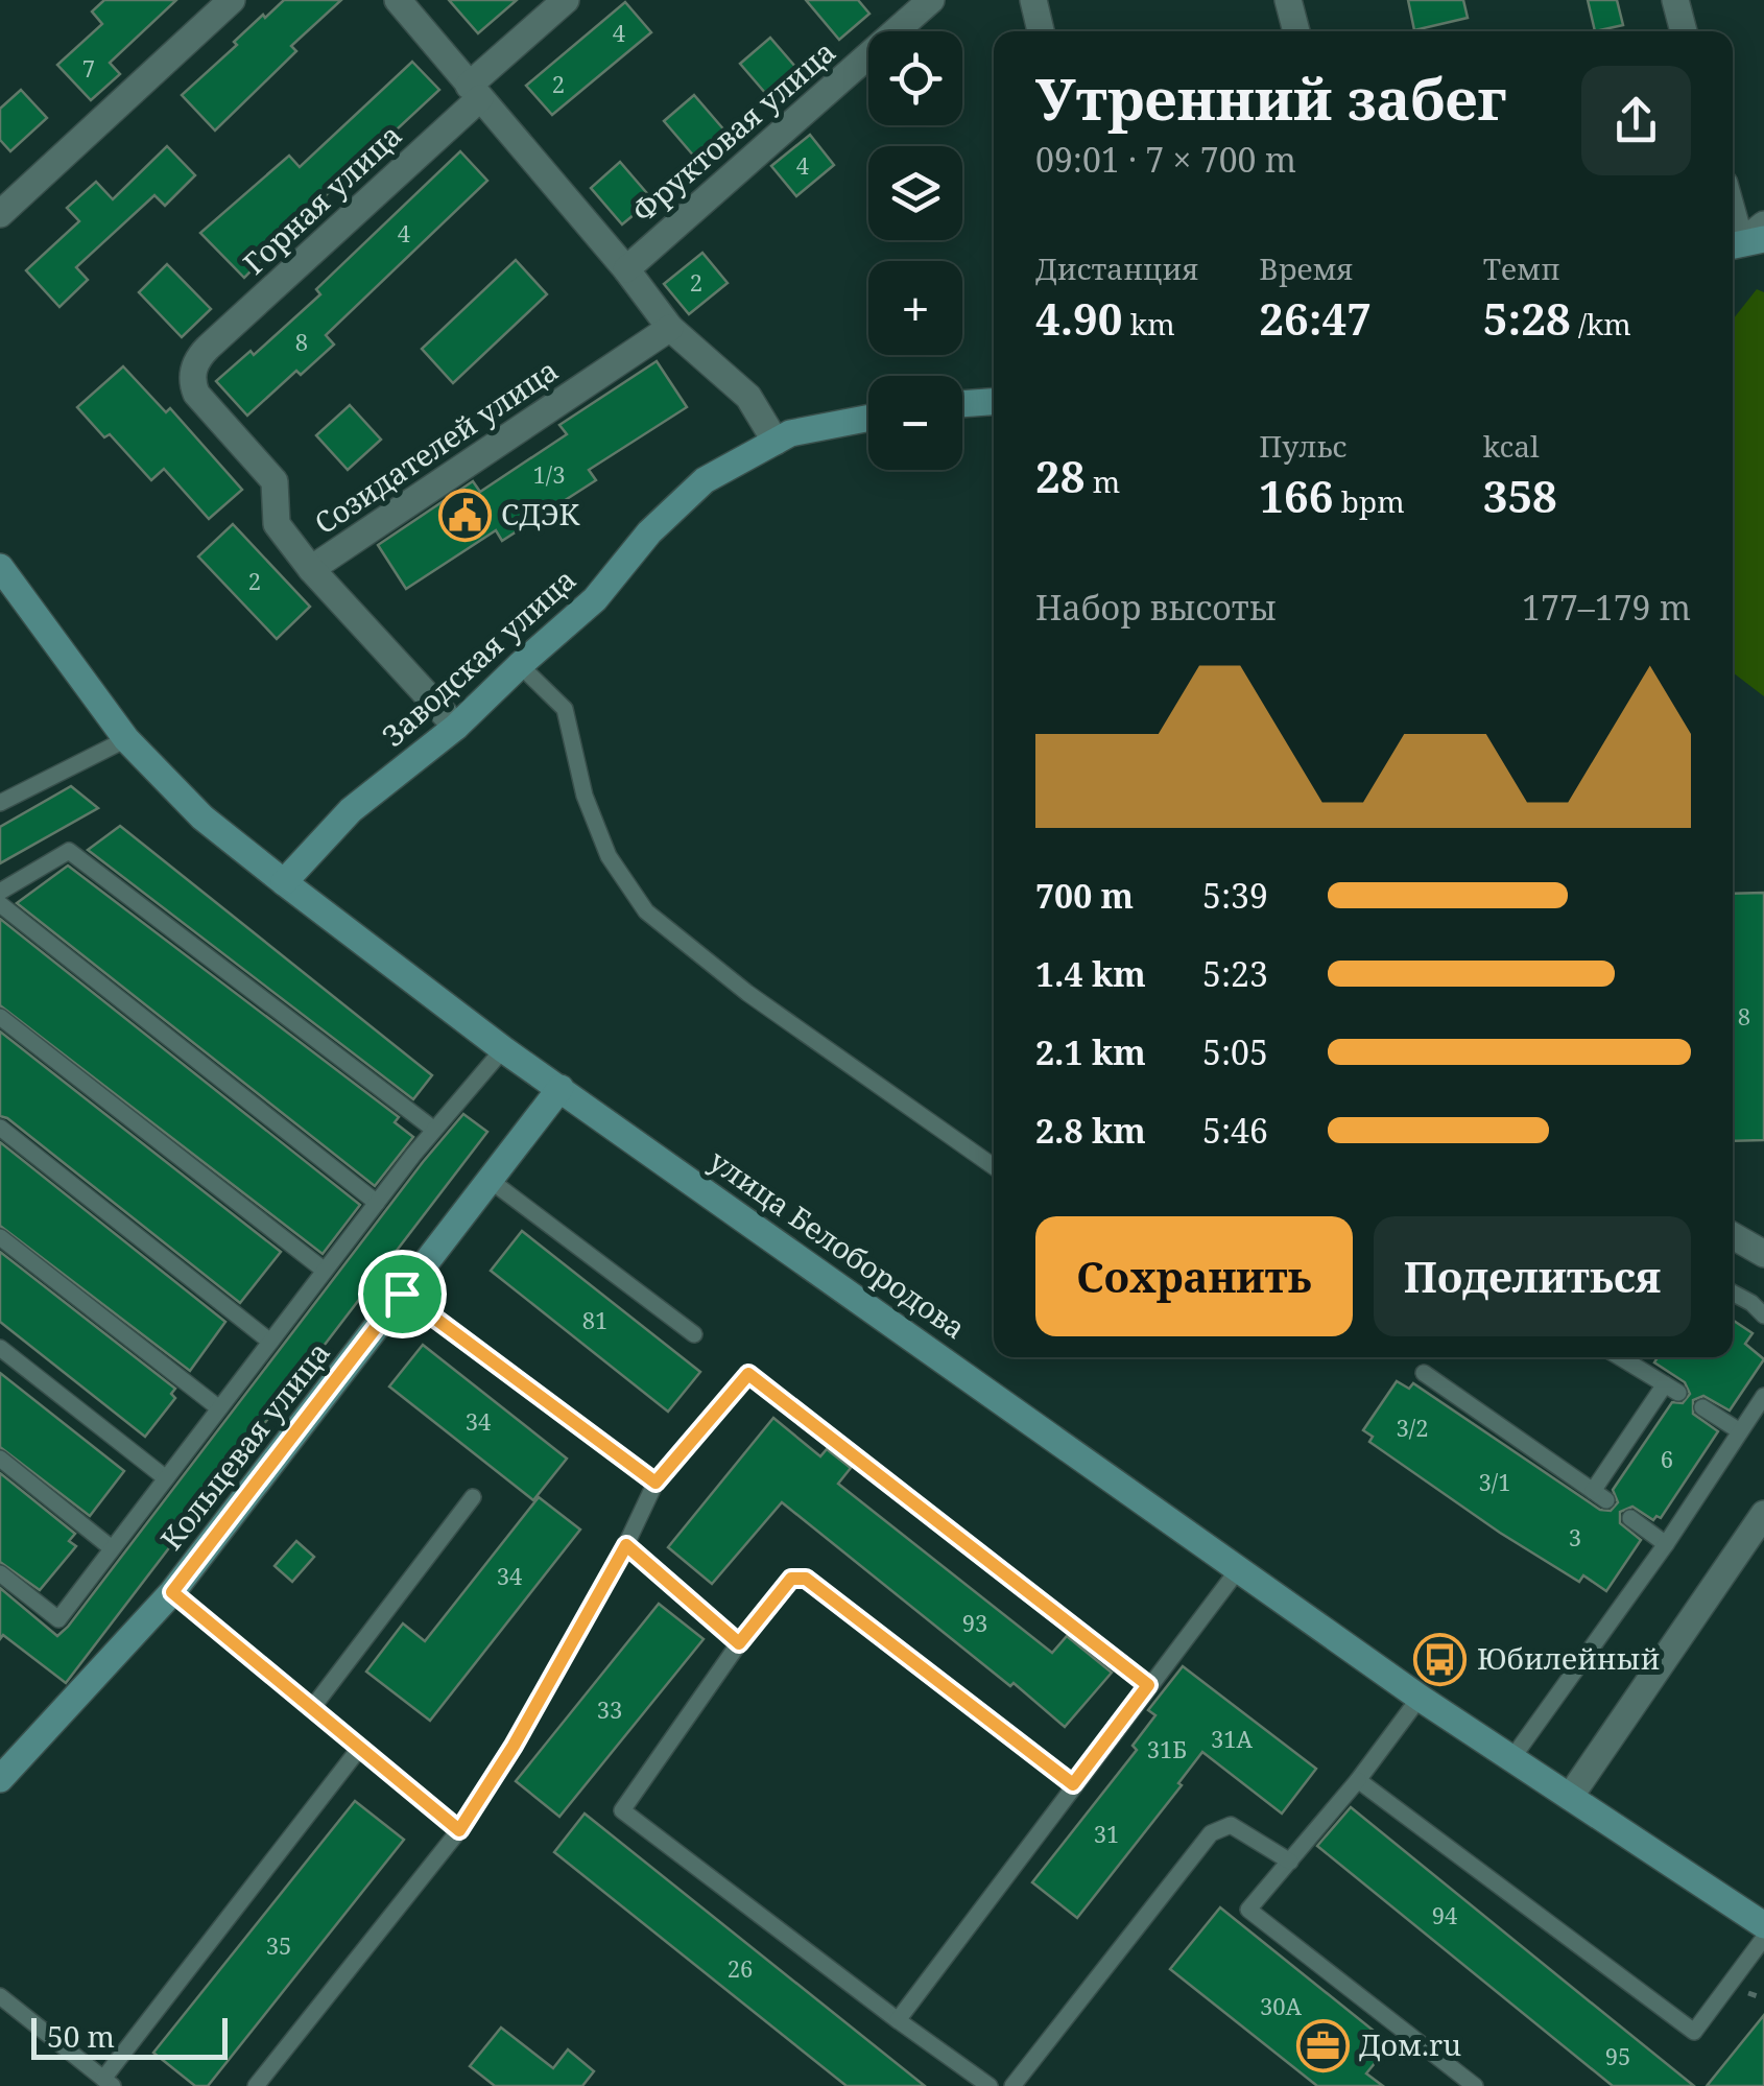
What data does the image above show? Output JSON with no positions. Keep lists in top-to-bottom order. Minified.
{"streets":{"main road":["Заводская улица","улица Белобородова","Кольцевая улица"],"street":["Фруктовая улица","Горная улица","Созидателей улица"]},"crossings":[["Горная улица","Созидателей улица"],["Созидателей улица","Заводская улица"],["Заводская улица","улица Белобородова"],["улица Белобородова","Кольцевая улица"]],"places":{"public building":["СДЭК"],"bus stop":["Юбилейный"],"office":["Дом.ru"]},"house_numbers":["4","7","2","4","4","2","8","1/3","2","8","81","34","3/2","6","3/1","3","34","93","33","31А","31Б","31","94","35","26","30А","95"],"scale_bar":"50 m","page":{"map_buttons":["+","−"],"heading":["Утренний забег","09:01 · 7 × 700 m"],"stats":[["Дистанция","4.90 km"],["Время","26:47"],["Темп","5:28 /km"],["28 m"],["Пульс","166 bpm"],["kcal","358"]],"chart":["Набор высоты","177–179 m"],"list":[{"name":"700 m","note":"5:39"},{"name":"1.4 km","note":"5:23"},{"name":"2.1 km","note":"5:05"},{"name":"2.8 km","note":"5:46"}],"buttons":["Сохранить","Поделиться"],"scale":"50 m"}}
